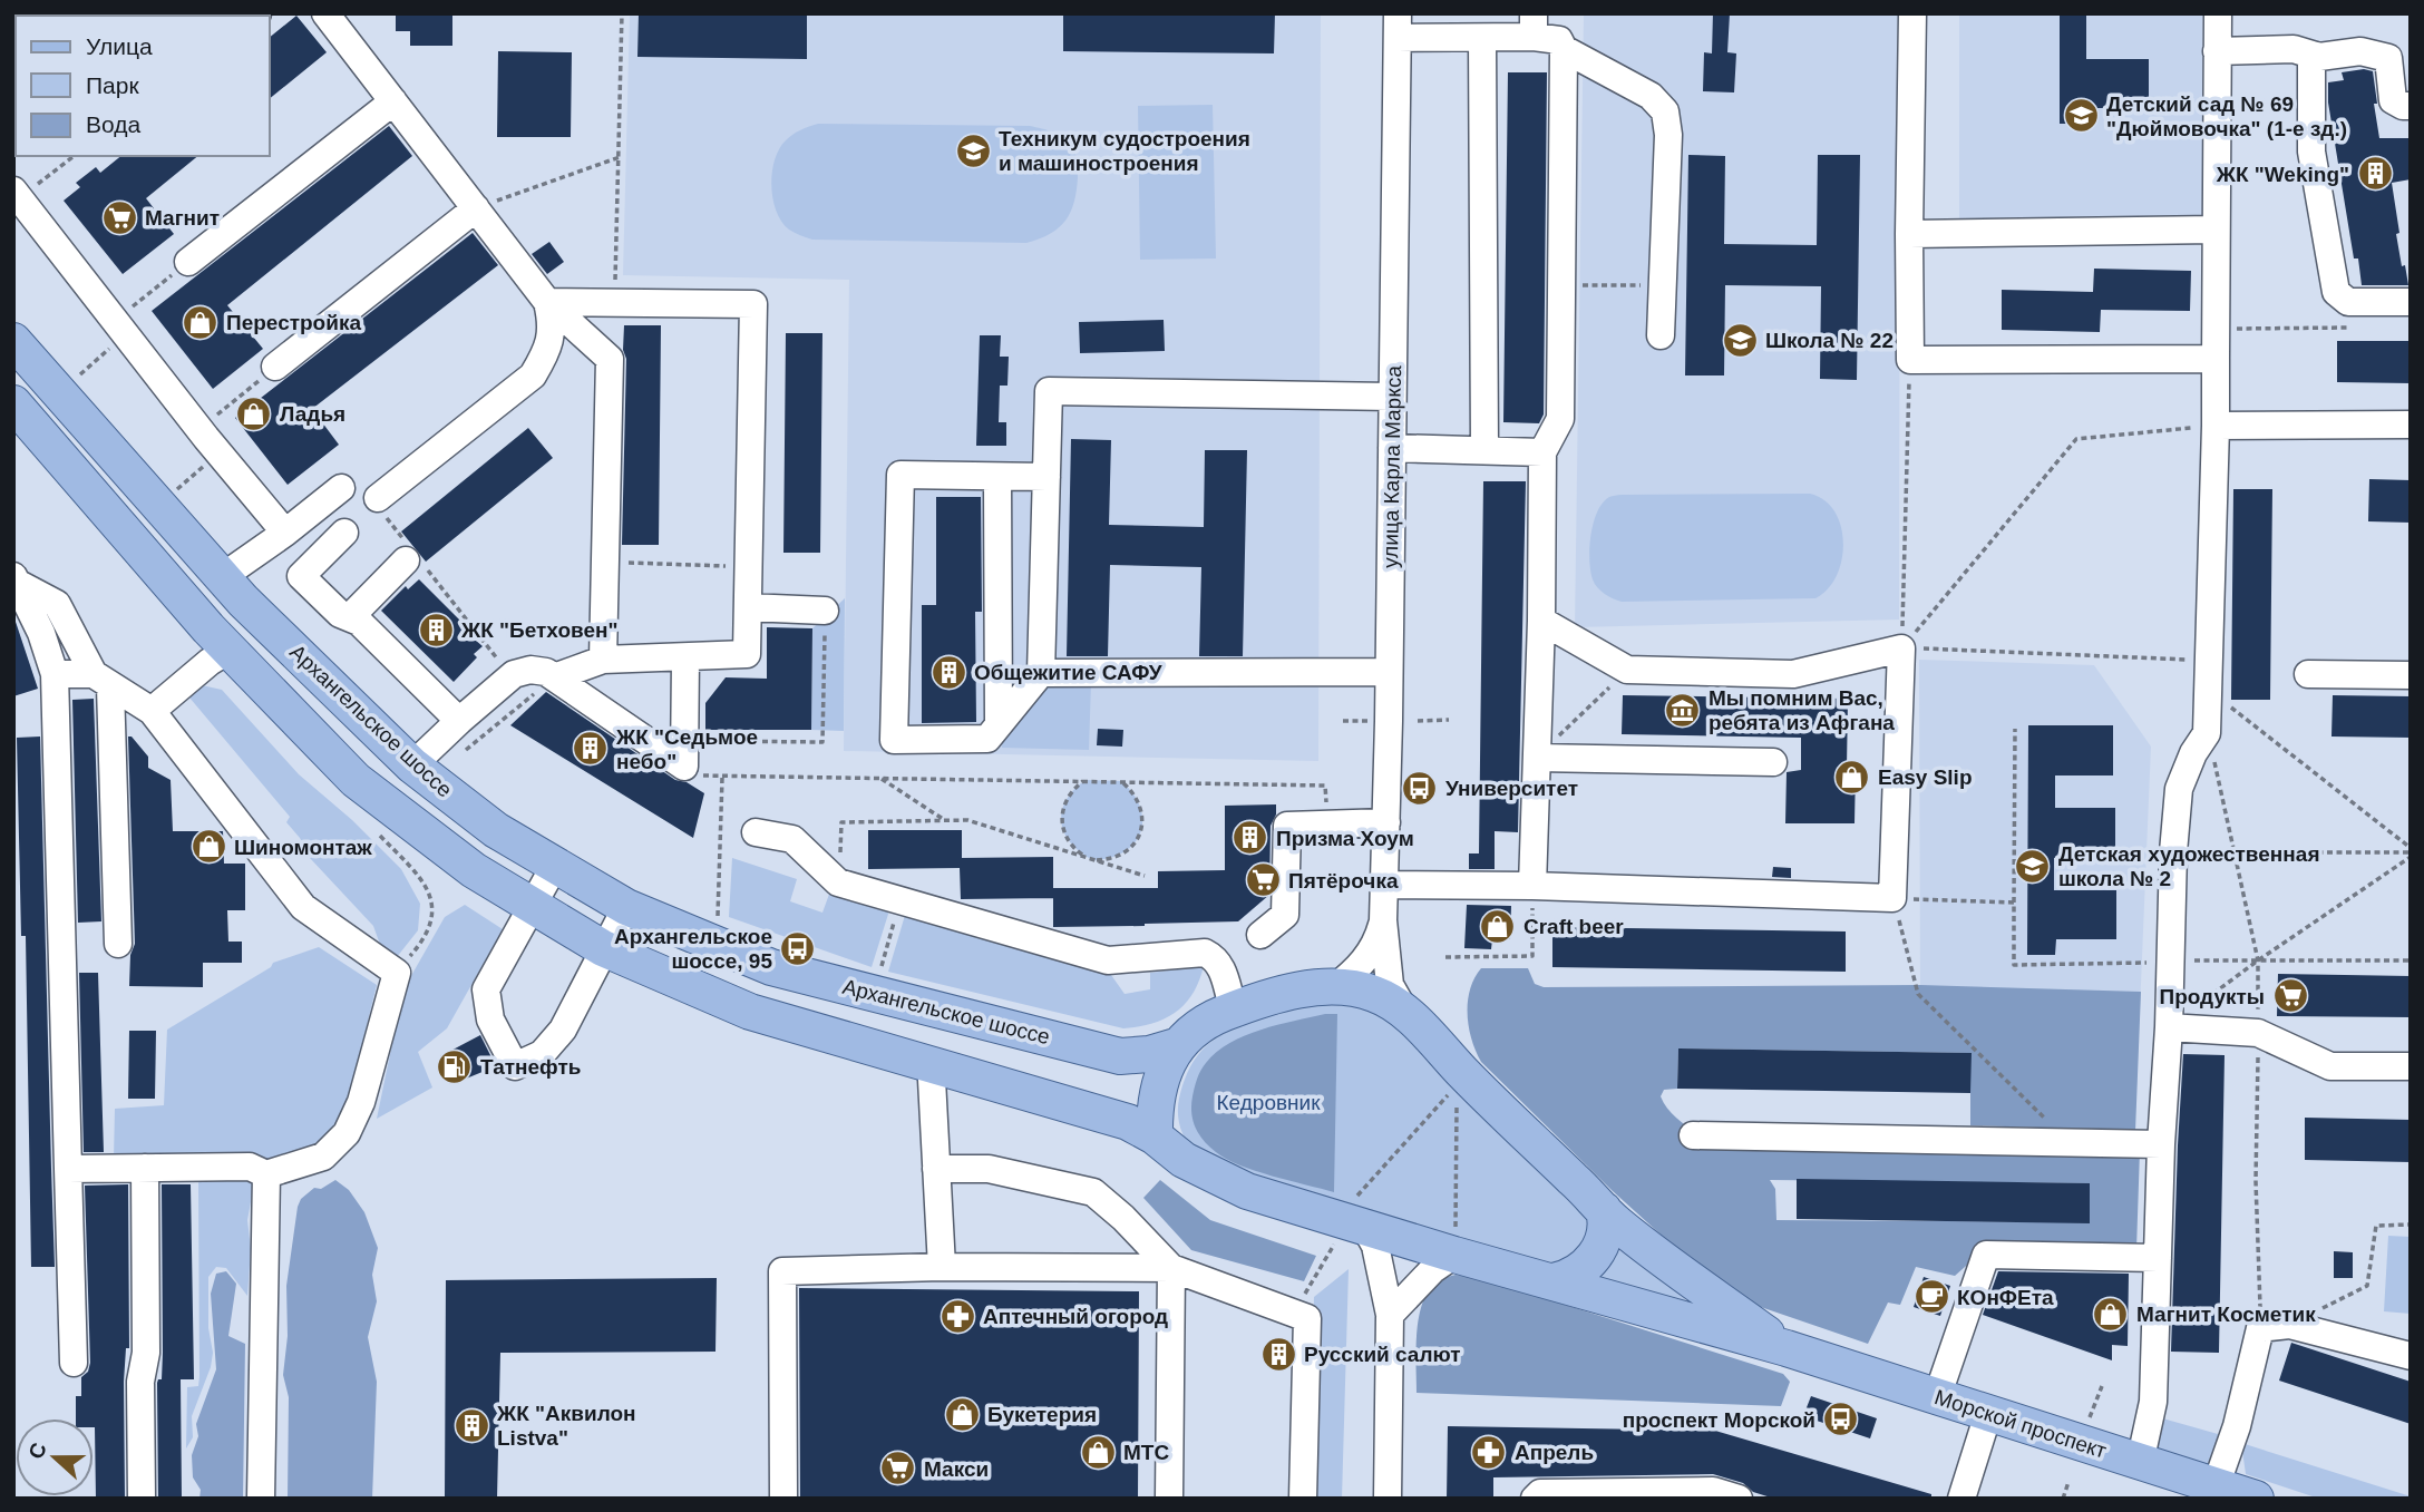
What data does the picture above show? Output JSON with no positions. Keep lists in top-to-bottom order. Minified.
{"streets":{"main road":["Архангельское шоссе","Морской проспект"],"street":["улица Карла Маркса"]},"parks":["Кедровник"],"places":{"school or university":["Детский сад № 69 \"Дюймовочка\" (1-е зд.)","Техникум судостроения и машиностроения","Школа № 22","Детская художественная школа № 2"],"building":["ЖК \"Weking\"","ЖК \"Бетховен\"","Общежитие САФУ","ЖК \"Седьмое небо\"","Призма Хоум","Русский салют","ЖК \"Аквилон Listva\""],"supermarket":["Магнит","Пятёрочка","Продукты","Макси"],"shop":["Перестройка","Ладья","Easy Slip","Шиномонтаж","Craft beer","Магнит Косметик","Букетерия","МТС"],"museum":["Мы помним Вас, ребята из Афгана"],"bus stop":["Университет","Архангельское шоссе, 95","проспект Морской"],"fuel station":["Татнефть"],"cafe":["КОнФЕта"],"pharmacy":["Аптечный огород","Апрель"]},"legend":["Улица","Парк","Вода"],"north":"left"}
